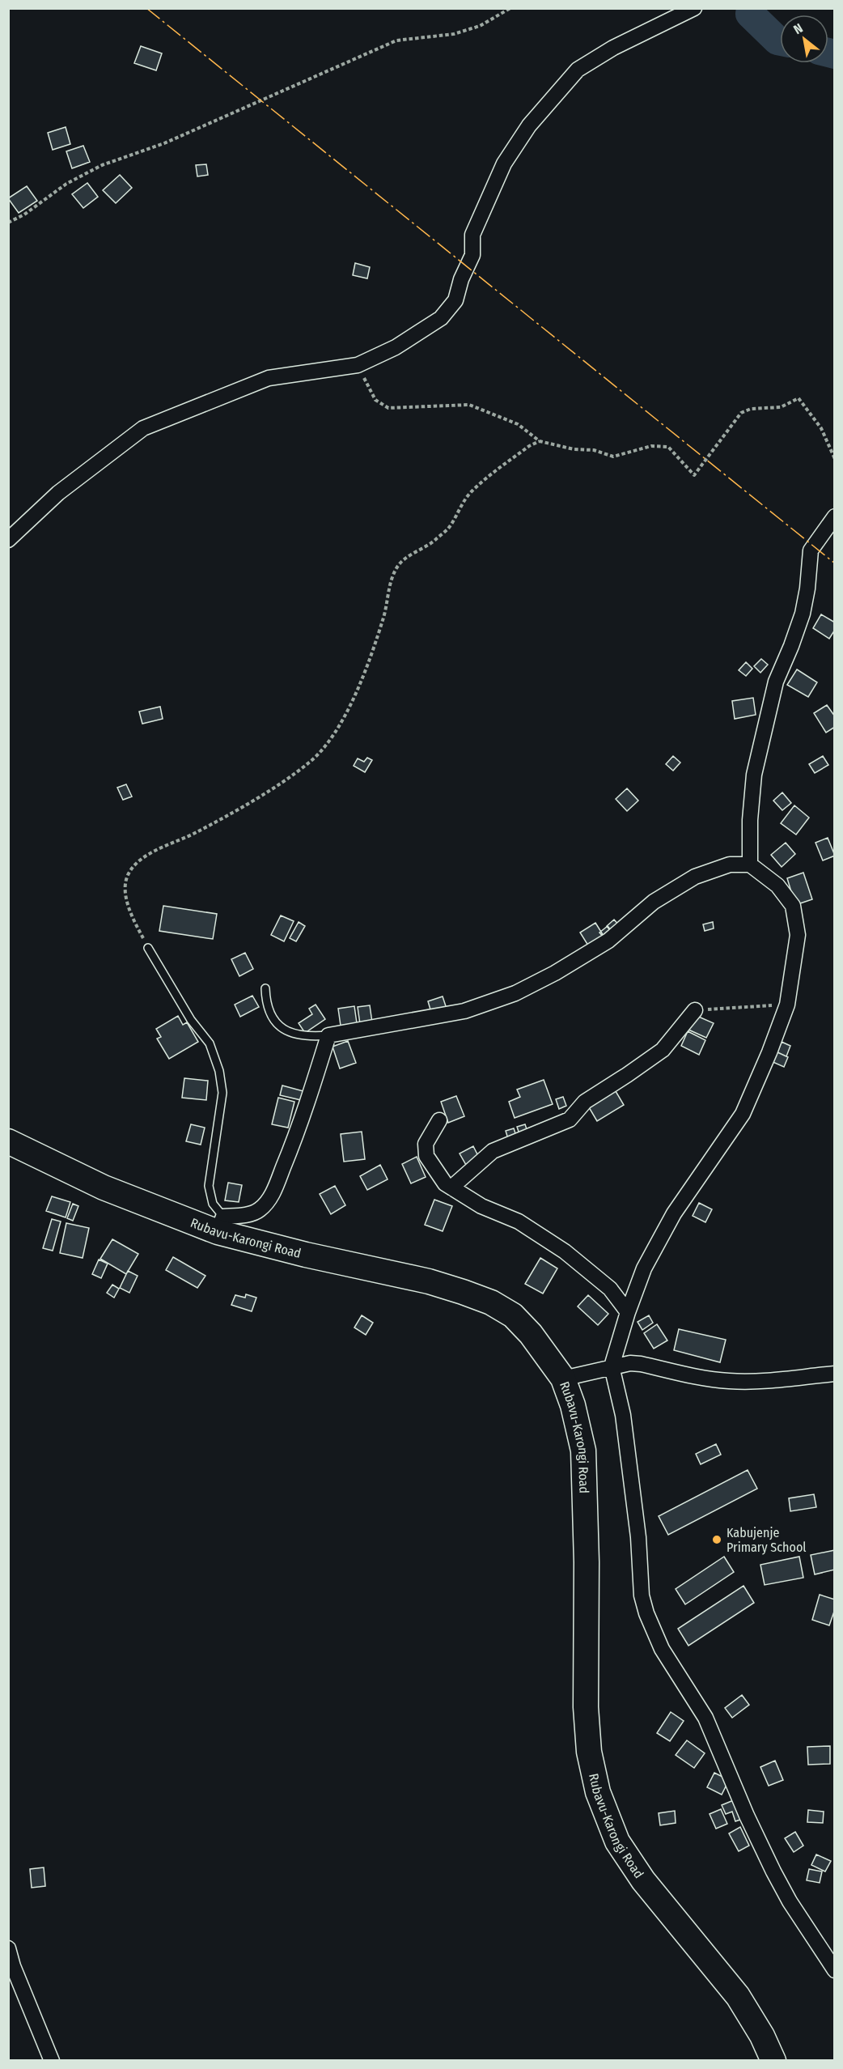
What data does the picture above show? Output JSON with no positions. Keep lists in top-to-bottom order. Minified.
{"streets":{"highway":["Rubavu-Karongi Road"]},"places":["Kabujenje Primary School"],"north":"top left"}
